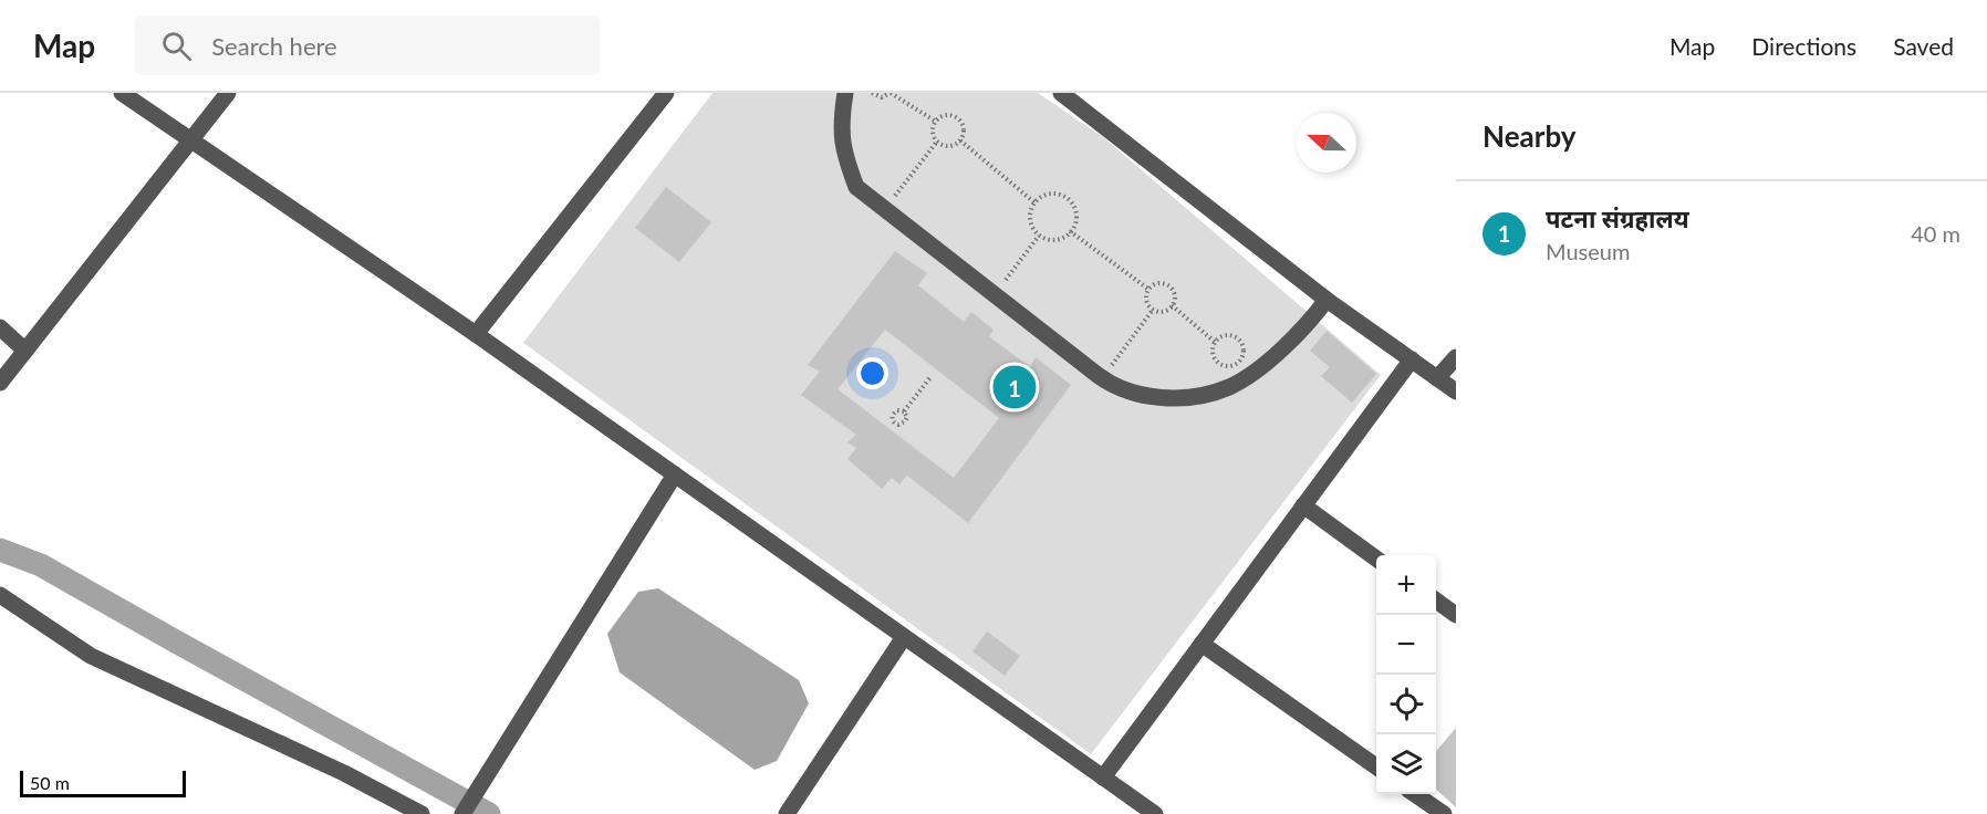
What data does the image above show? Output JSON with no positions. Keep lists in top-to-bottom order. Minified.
{"scale_bar":"50 m","north":"left","page":{"header":"Map","search":"Search here","nav":["Map","Directions","Saved"],"heading":"Nearby","list":[{"mark":"1","name":"पटना संग्रहालय","note":"Museum","value":"40 m"}],"pins":"1","map_buttons":["+","−"],"scale":"50 m"}}
